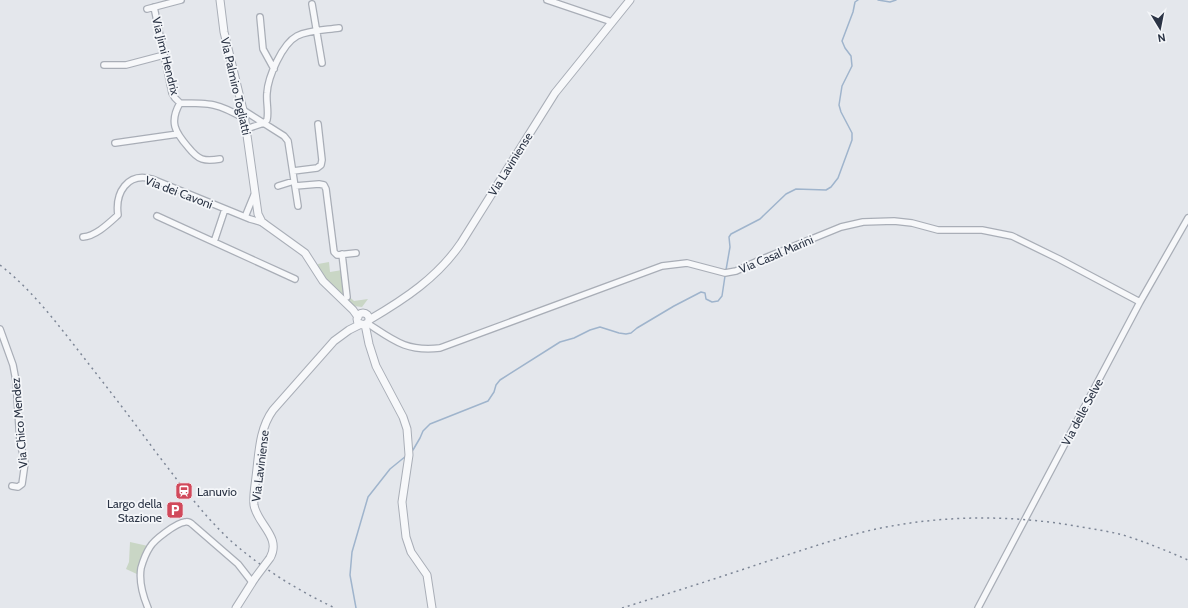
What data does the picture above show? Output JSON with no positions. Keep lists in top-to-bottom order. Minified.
{"streets":{"street":["Via Jimi Hendrix","Via Palmiro Togliatti","Via Laviniense","Via dei Cavoni","Via Casal Marini","Via delle Selve","Via Chico Mendez"]},"crossings":[["Via Jimi Hendrix","Via Palmiro Togliatti"],["Via Palmiro Togliatti","Via Laviniense"],["Via Palmiro Togliatti","Via dei Cavoni"],["Via Palmiro Togliatti","Via Casal Marini"],["Via Laviniense","Via Casal Marini"],["Via Casal Marini","Via delle Selve"]],"places":{"station":["Lanuvio"],"parking":["Largo della Stazione"]},"north":"bottom"}
